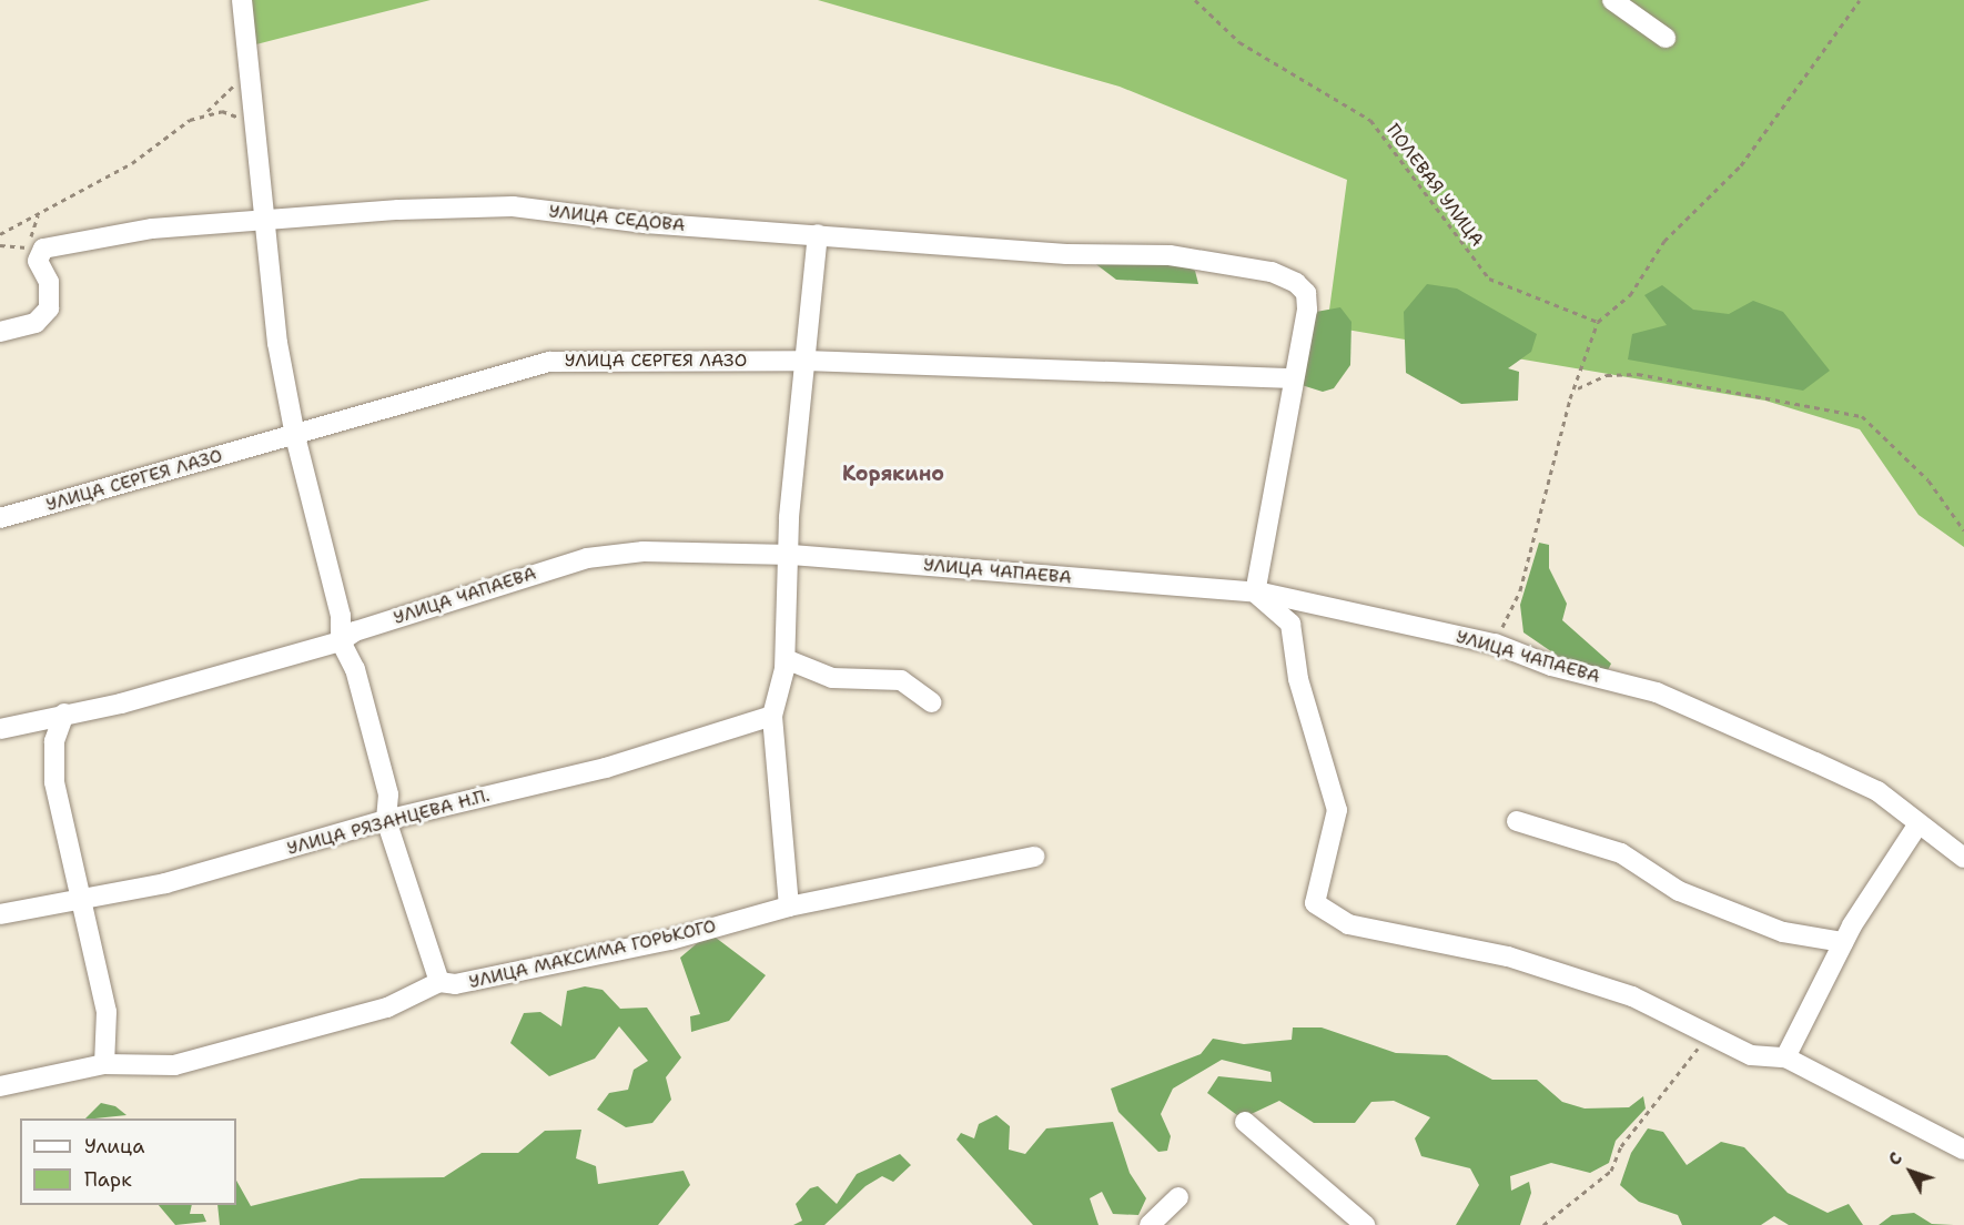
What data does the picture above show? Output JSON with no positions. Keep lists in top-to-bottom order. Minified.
{"streets":{"street":["УЛИЦА СЕДОВА","УЛИЦА СЕРГЕЯ ЛАЗО","УЛИЦА ЧАПАЕВА","УЛИЦА РЯЗАНЦЕВА Н.П.","УЛИЦА МАКСИМА ГОРЬКОГО"],"path":["ПОЛЕВАЯ УЛИЦА"]},"crossings":[["УЛИЦА СЕДОВА","УЛИЦА СЕРГЕЯ ЛАЗО"]],"districts":["Корякино"],"legend":["Улица","Парк"],"north":"top left"}
